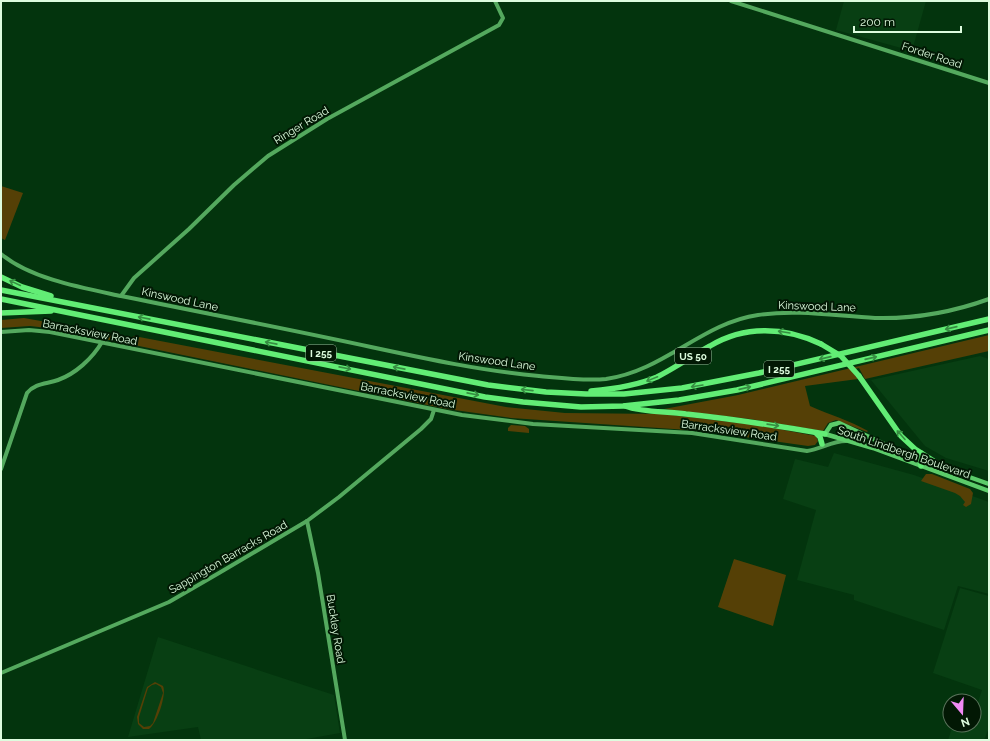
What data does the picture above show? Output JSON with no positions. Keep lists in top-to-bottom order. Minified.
{"streets":{"highway":["I 255","US 50"],"main road":["South Lindbergh Boulevard"],"street":["Forder Road","Ringer Road","Kinswood Lane","Barracksview Road","Sappington Barracks Road","Buckley Road"]},"crossings":[["Ringer Road","Kinswood Lane"],["Barracksview Road","South Lindbergh Boulevard"],["Barracksview Road","Sappington Barracks Road"],["I 255","US 50"],["US 50","South Lindbergh Boulevard"],["Sappington Barracks Road","Buckley Road"]],"scale_bar":"200 m","north":"bottom"}
